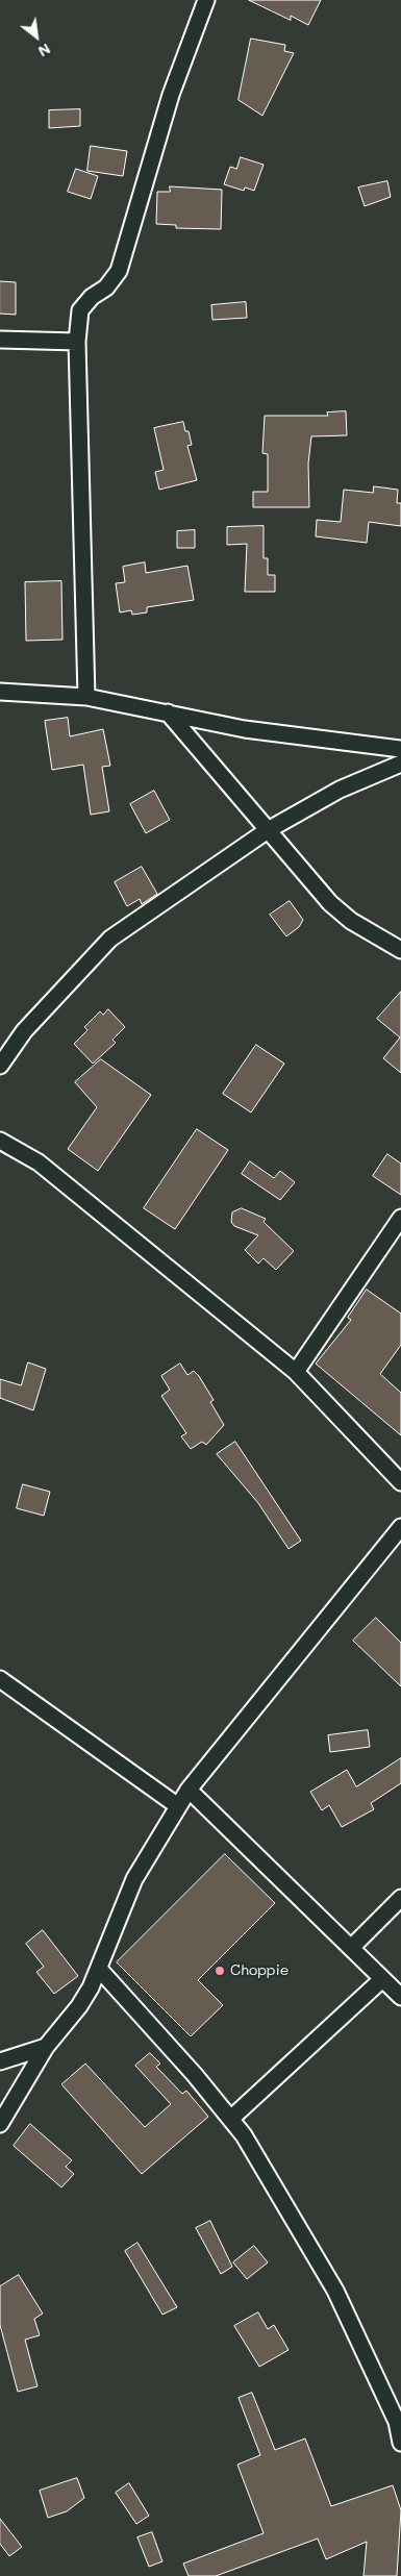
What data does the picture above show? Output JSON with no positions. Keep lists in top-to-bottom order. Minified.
{"places":["Choppie"],"north":"bottom right"}
